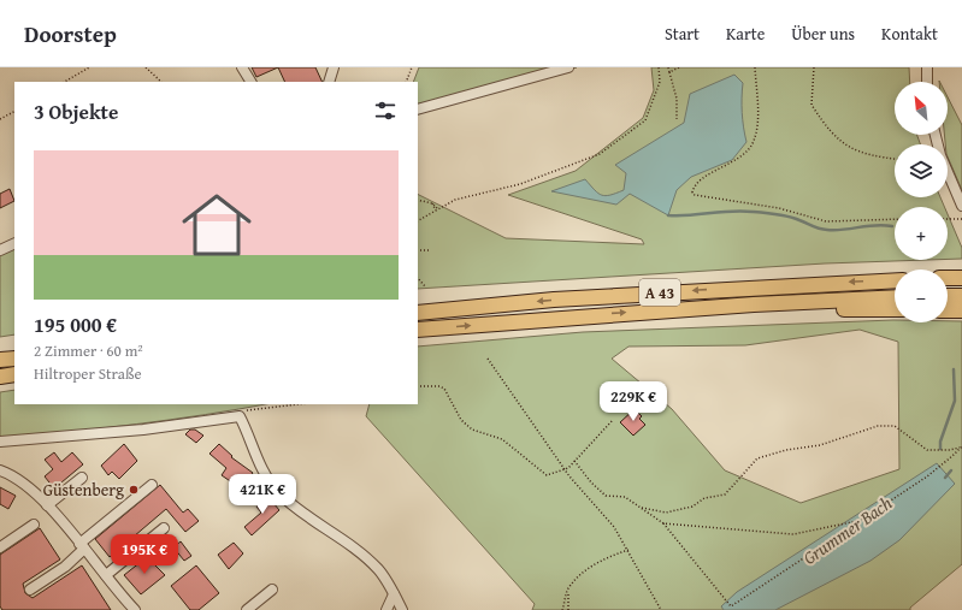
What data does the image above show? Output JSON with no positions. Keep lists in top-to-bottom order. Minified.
{"streets":{"highway":["A 43"]},"water":["Grummer Bach"],"places":["Güstenberg"],"north":"top left","page":{"header":"Doorstep","nav":["Start","Karte","Über uns","Kontakt"],"map_buttons":["+","−"],"heading":"3 Objekte","list":[{"name":"195 000 €","note":"2 Zimmer · 60 m² · Hiltroper Straße"}],"price":["229K €","421K €","195K €"]}}
